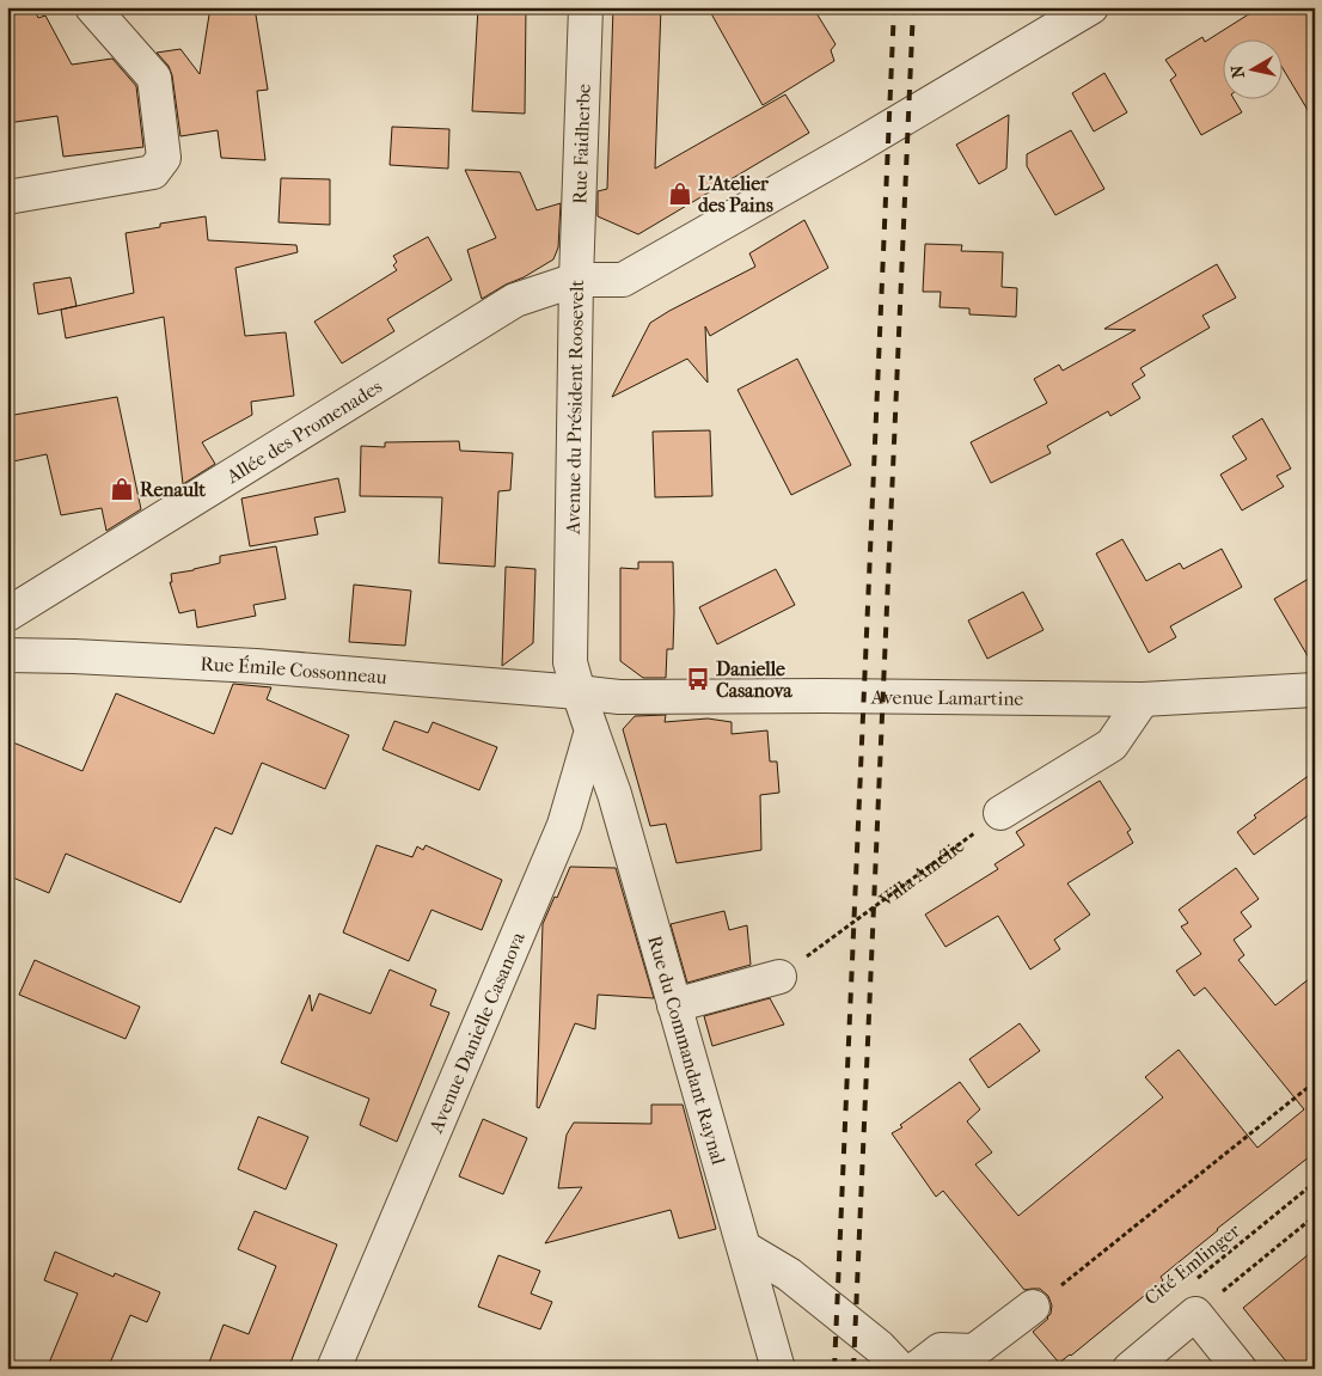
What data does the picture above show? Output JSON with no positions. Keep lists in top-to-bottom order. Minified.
{"streets":{"street":["Rue Faidherbe","Avenue du Président Roosevelt","Allée des Promenades","Rue Émile Cossonneau","Avenue Lamartine","Avenue Danielle Casanova","Rue du Commandant Raynal"],"path":["Villa Amélie","Cité Emlinger"]},"crossings":[["Rue Faidherbe","Avenue du Président Roosevelt"],["Rue Faidherbe","Allée des Promenades"],["Avenue du Président Roosevelt","Allée des Promenades"],["Avenue du Président Roosevelt","Rue Émile Cossonneau"],["Avenue du Président Roosevelt","Avenue Lamartine"],["Rue Émile Cossonneau","Avenue Lamartine"],["Avenue Danielle Casanova","Rue du Commandant Raynal"]],"places":{"shop":["L'Atelier des Pains","Renault"],"bus stop":["Danielle Casanova"]},"north":"left"}
